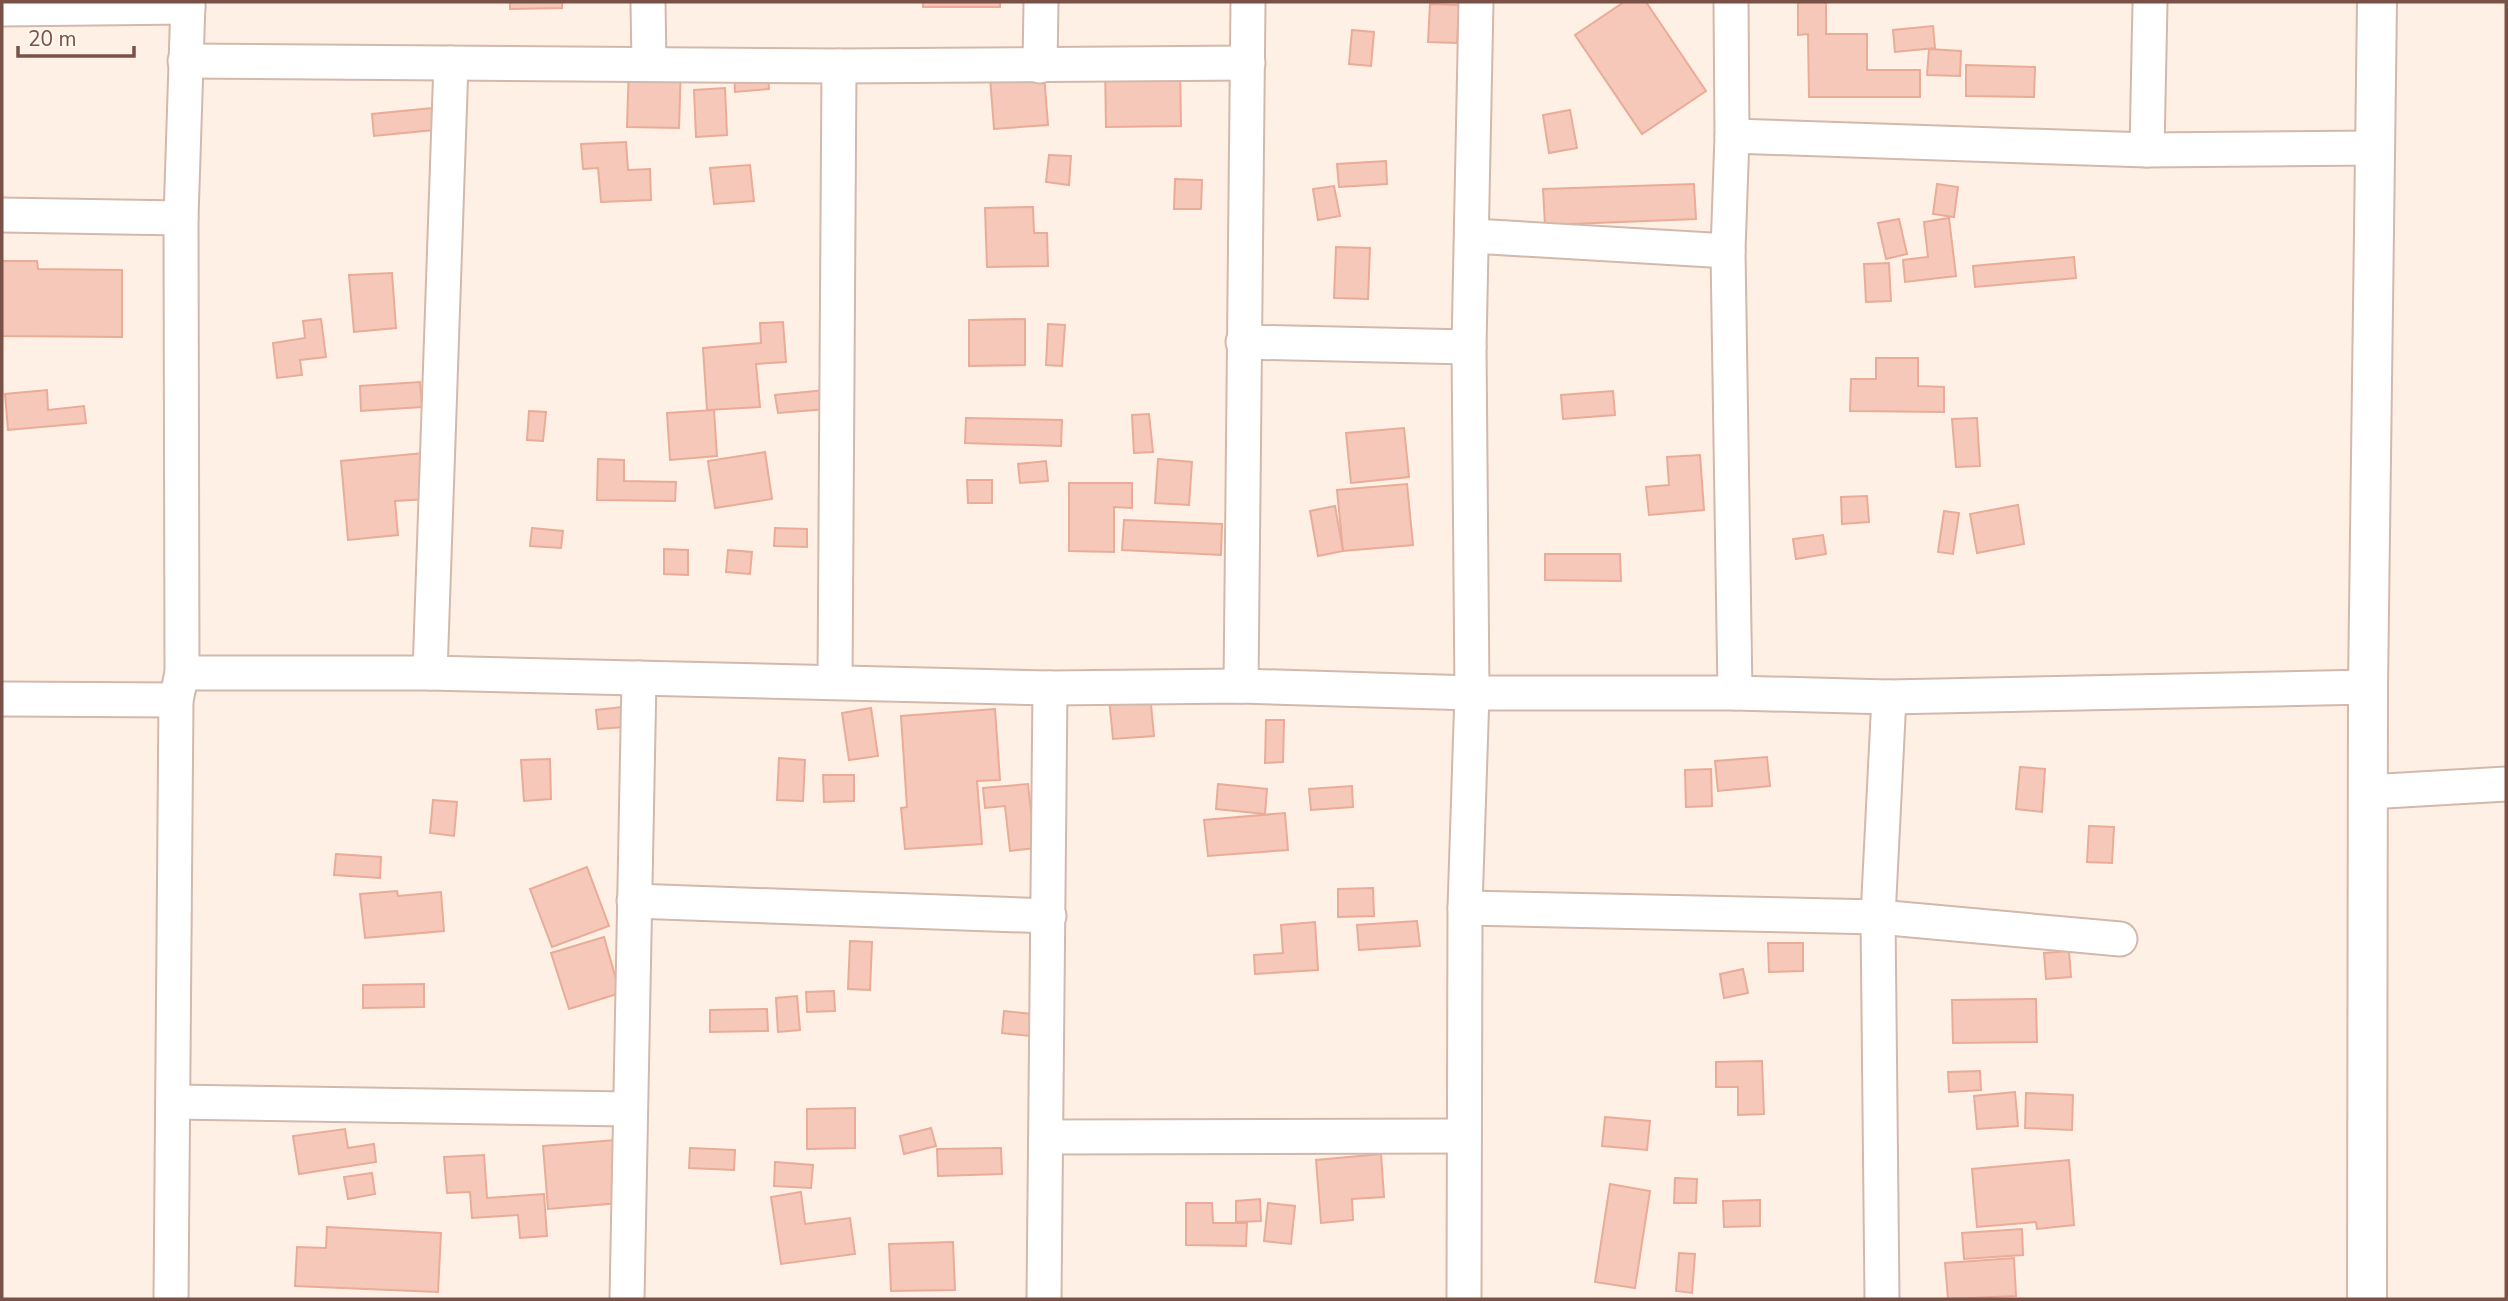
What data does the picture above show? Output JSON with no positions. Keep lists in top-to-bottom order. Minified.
{"scale_bar":"20 m"}
